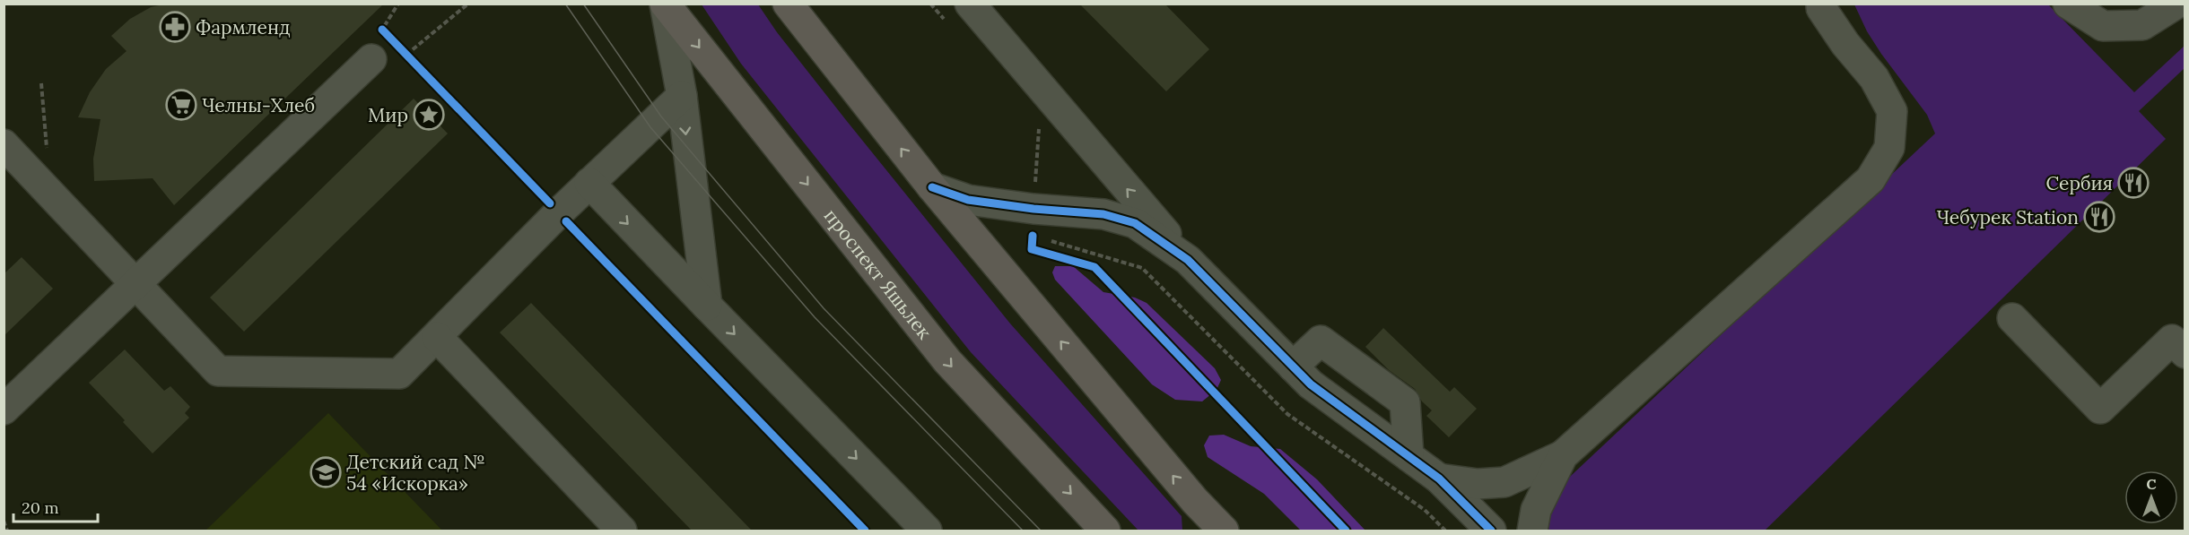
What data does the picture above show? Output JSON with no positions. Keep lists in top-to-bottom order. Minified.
{"streets":{"main road":["проспект Яшьлек"]},"places":{"pharmacy":["Фармленд"],"supermarket":["Челны-Хлеб"],"place":["Мир"],"restaurant":["Сербия","Чебурек Station"],"school or university":["Детский сад № 54 «Искорка»"]},"scale_bar":"20 m","north":"top"}
